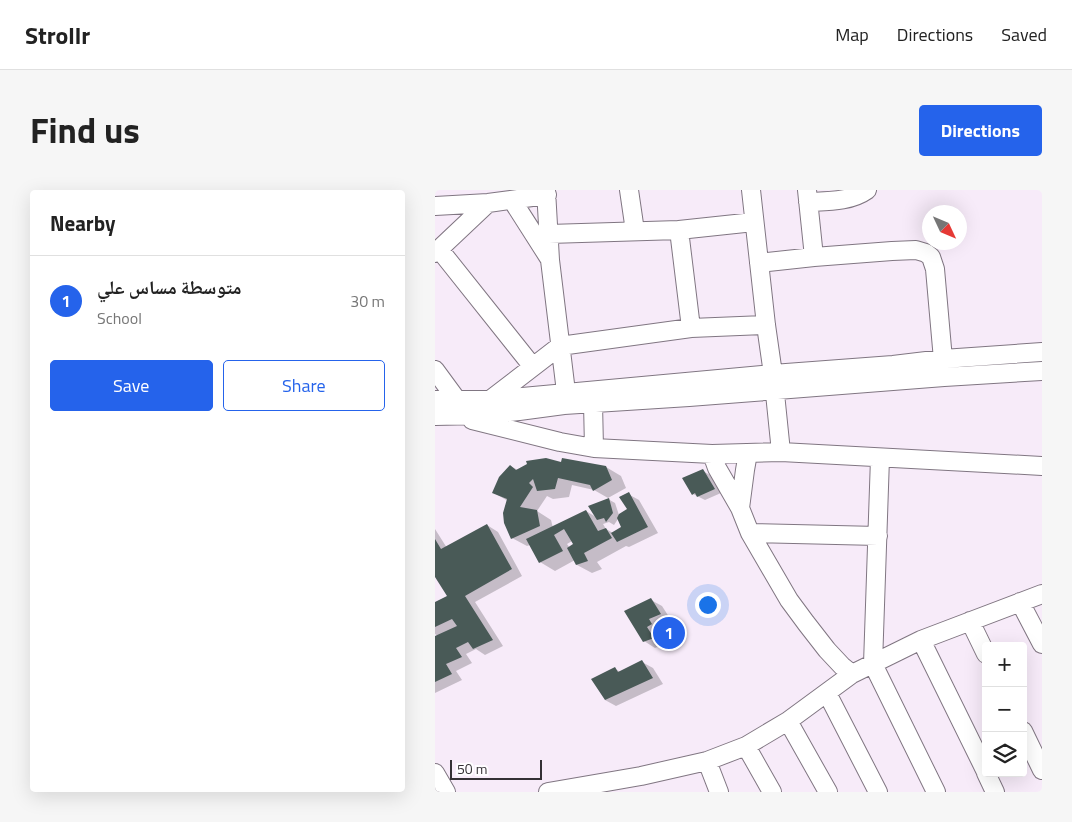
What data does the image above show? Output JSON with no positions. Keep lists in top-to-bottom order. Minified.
{"scale_bar":"50 m","north":"bottom right","page":{"header":"Strollr","nav":["Map","Directions","Saved"],"title":"Find us","buttons":["Directions",["Save","Share"]],"heading":"Nearby","list":[{"mark":"1","name":"متوسطة مساس علي","note":"School","value":"30 m"}],"pins":"1","map_buttons":["+","−"],"scale":"50 m"}}
